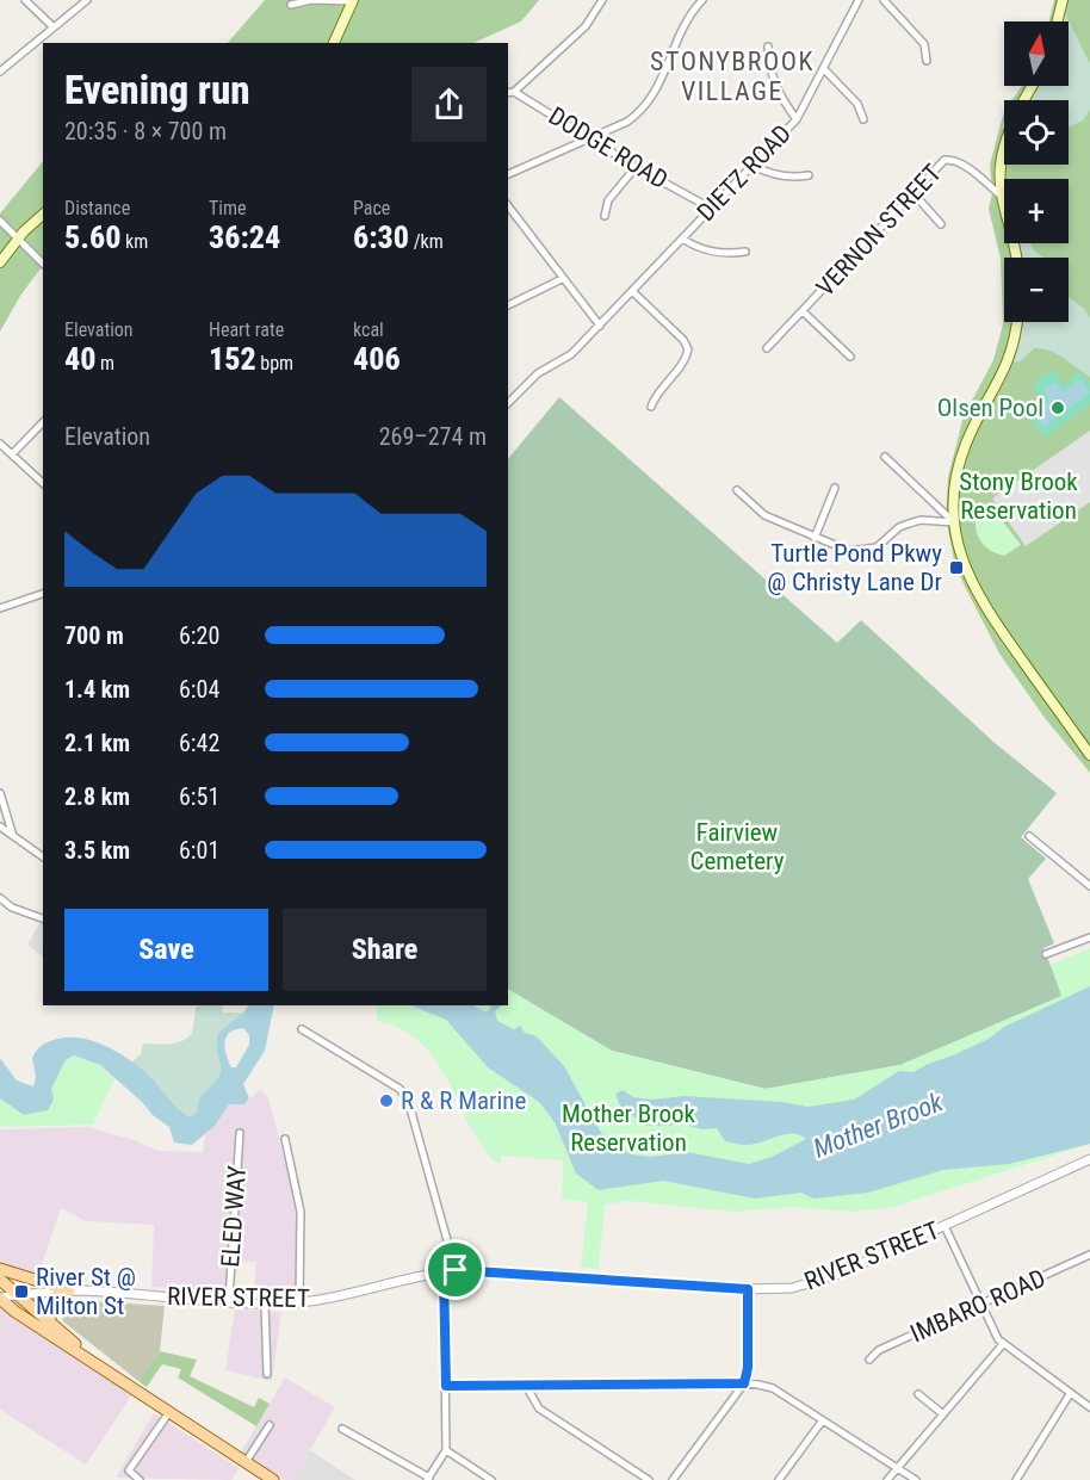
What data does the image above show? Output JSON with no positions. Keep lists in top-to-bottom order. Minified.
{"streets":{"street":["DODGE ROAD","DIETZ ROAD","VERNON STREET","ELED WAY","RIVER STREET","IMBARO ROAD"]},"crossings":[["DODGE ROAD","DIETZ ROAD"],["ELED WAY","RIVER STREET"]],"districts":["STONYBROOK VILLAGE"],"water":["Mother Brook"],"parks":["Stony Brook Reservation","Fairview Cemetery","Mother Brook Reservation"],"places":{"other":["Olsen Pool","R & R Marine"],"transit":["Turtle Pond Pkwy @ Christy Lane Dr","River St @ Milton St"]},"north":"top","page":{"map_buttons":["+","−"],"heading":["Evening run","20:35 · 8 × 700 m"],"stats":[["Distance","5.60 km"],["Time","36:24"],["Pace","6:30 /km"],["Elevation","40 m"],["Heart rate","152 bpm"],["kcal","406"]],"chart":["Elevation","269–274 m"],"list":[{"name":"700 m","note":"6:20"},{"name":"1.4 km","note":"6:04"},{"name":"2.1 km","note":"6:42"},{"name":"2.8 km","note":"6:51"},{"name":"3.5 km","note":"6:01"}],"buttons":["Save","Share"]}}
